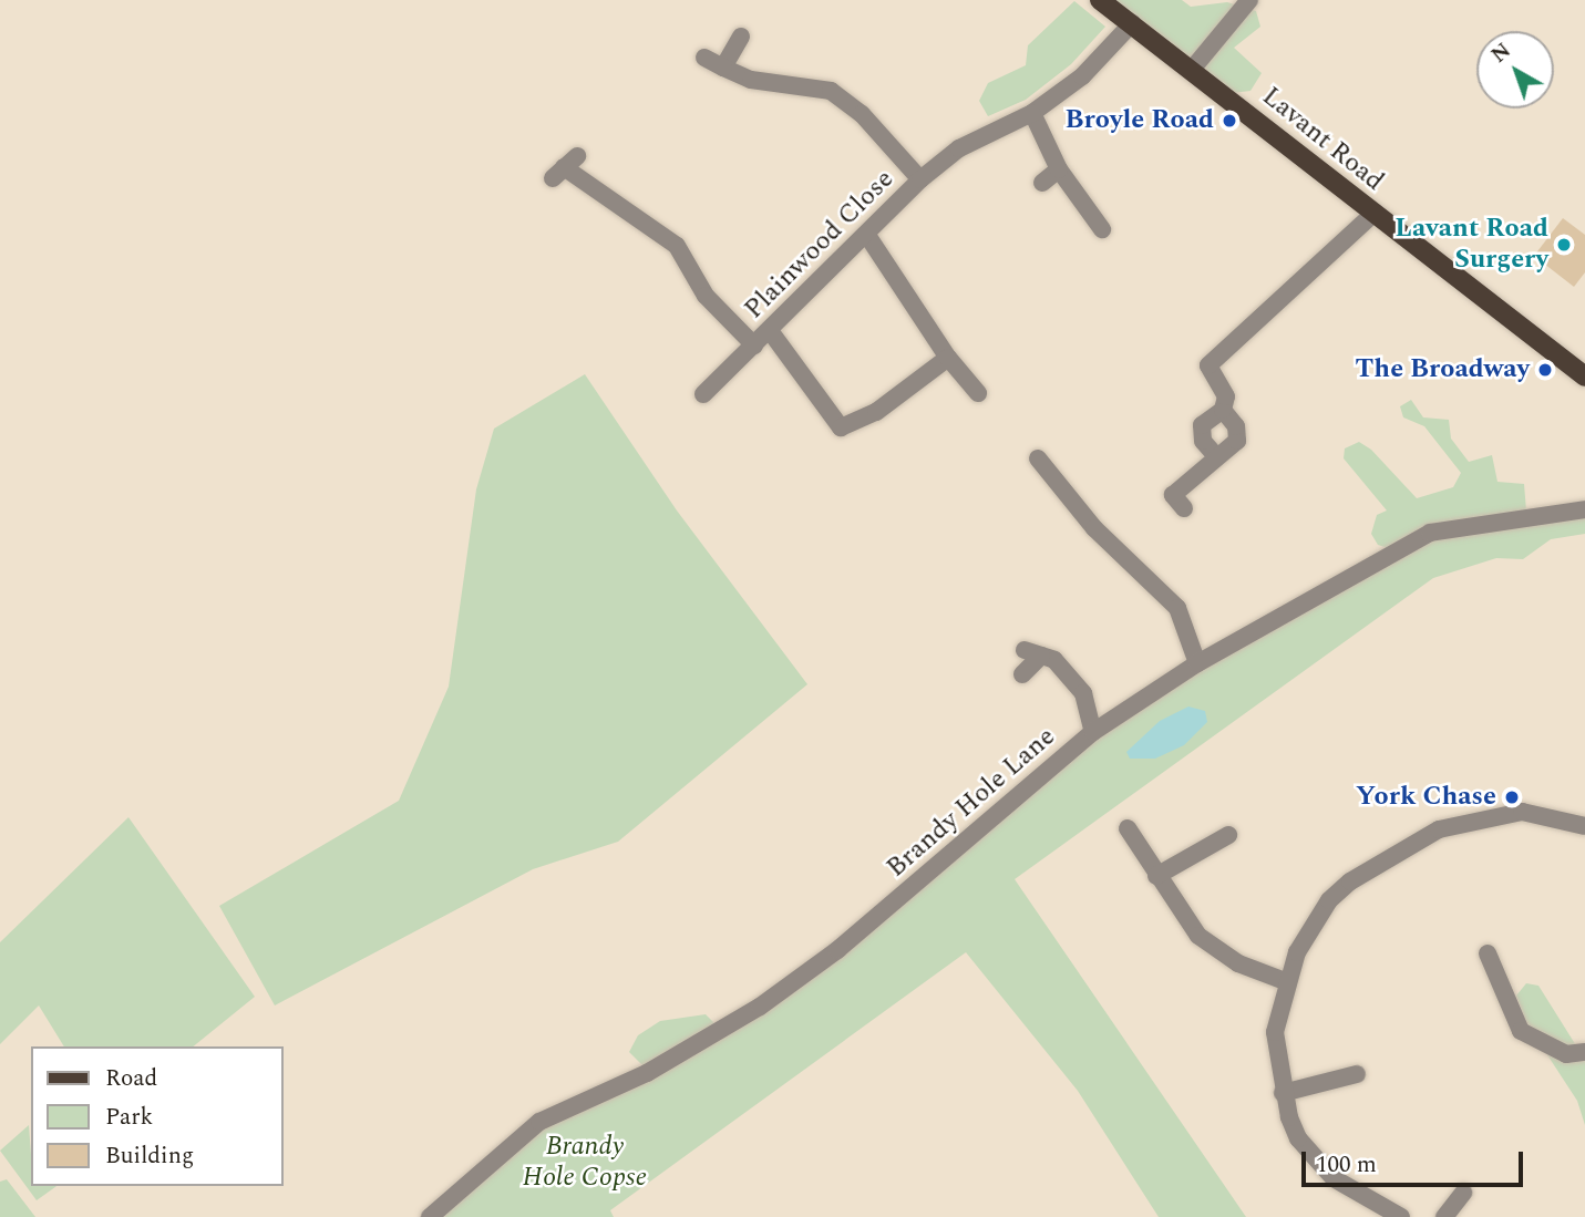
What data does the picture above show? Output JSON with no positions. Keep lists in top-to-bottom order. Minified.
{"streets":{"main road":["Lavant Road"],"street":["Plainwood Close","Brandy Hole Lane"]},"crossings":[["Lavant Road","Plainwood Close"]],"parks":["Brandy Hole Copse"],"places":["Broyle Road","Lavant Road Surgery","The Broadway","York Chase"],"legend":["Road","Park","Building"],"scale_bar":"100 m","north":"top left"}
